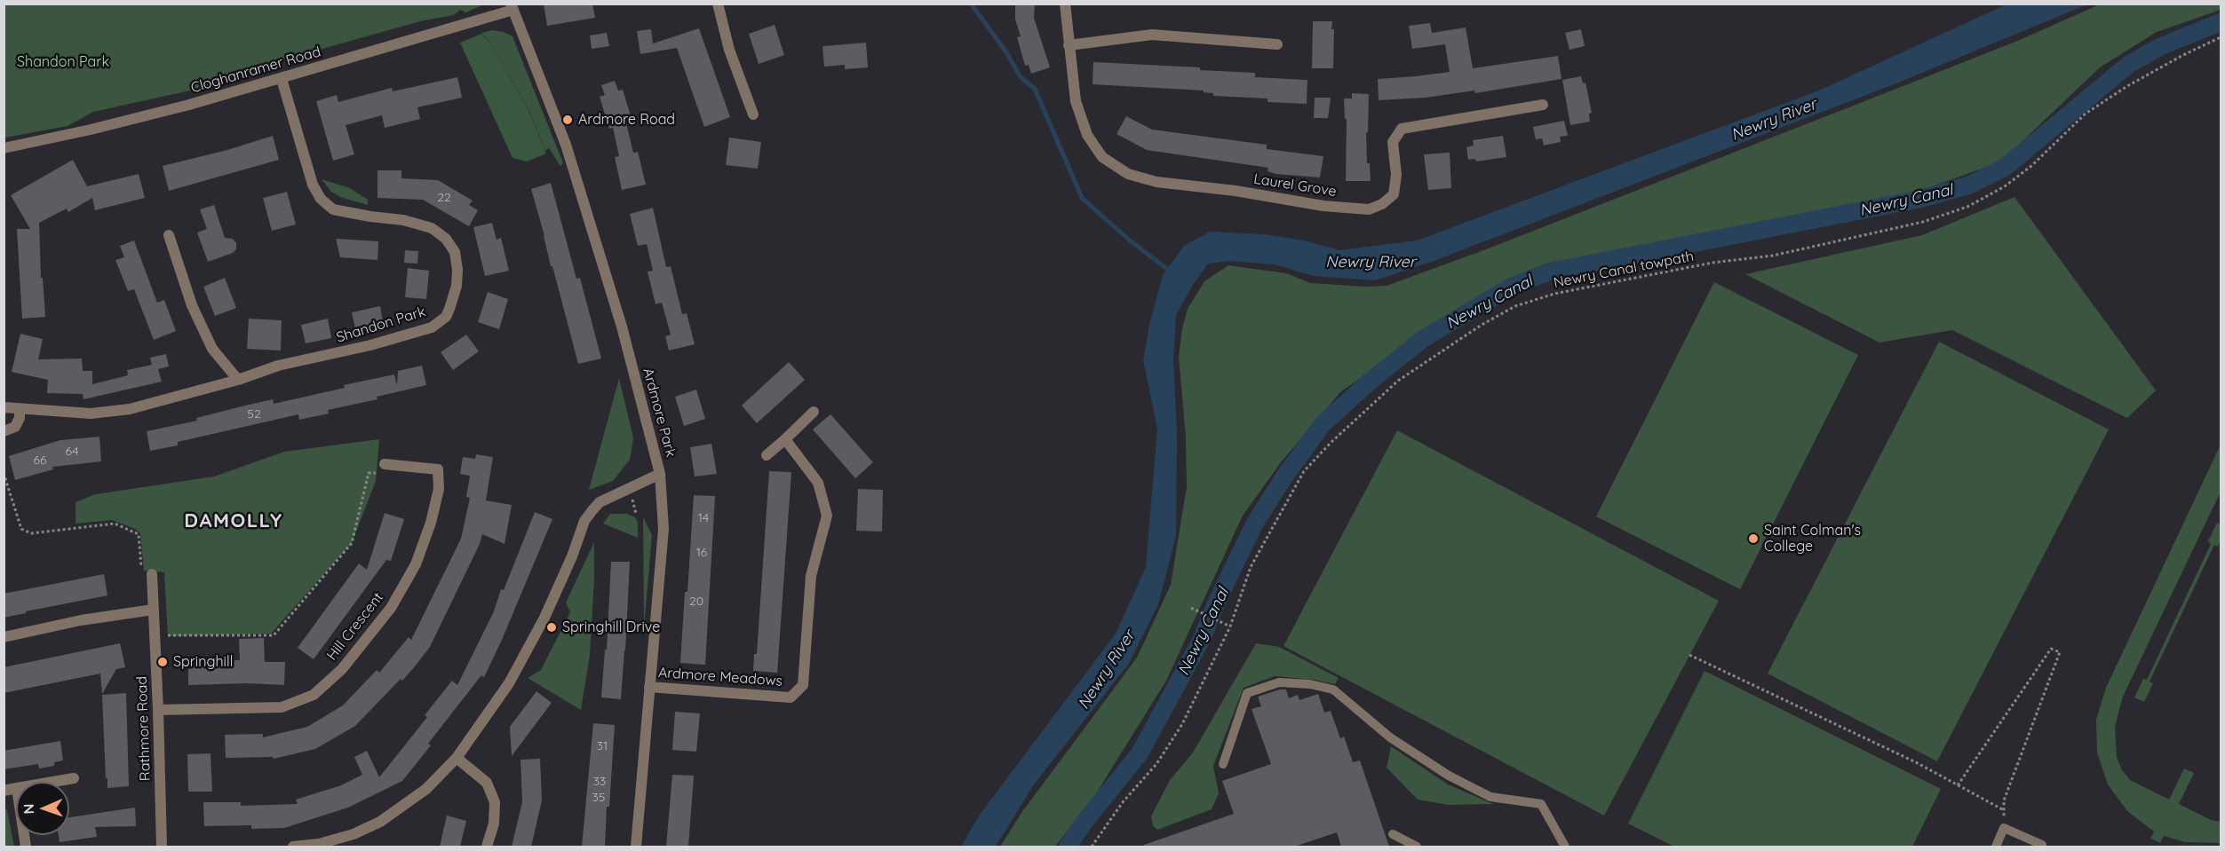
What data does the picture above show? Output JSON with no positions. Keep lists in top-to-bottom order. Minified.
{"streets":{"street":["Cloghanramer Road","Laurel Grove","Shandon Park","Ardmore Park","Hill Crescent","Ardmore Meadows","Rathmore Road"],"path":["Newry Canal towpath"]},"crossings":[["Cloghanramer Road","Shandon Park"],["Cloghanramer Road","Ardmore Park"],["Ardmore Park","Ardmore Meadows"],["Hill Crescent","Rathmore Road"]],"districts":["DAMOLLY"],"water":["Newry River","Newry Canal"],"parks":["Shandon Park"],"places":["Ardmore Road","Saint Colman's College","Springhill Drive","Springhill"],"house_numbers":["22","52","64","66","14","16","20","31","33","35"],"north":"left"}
